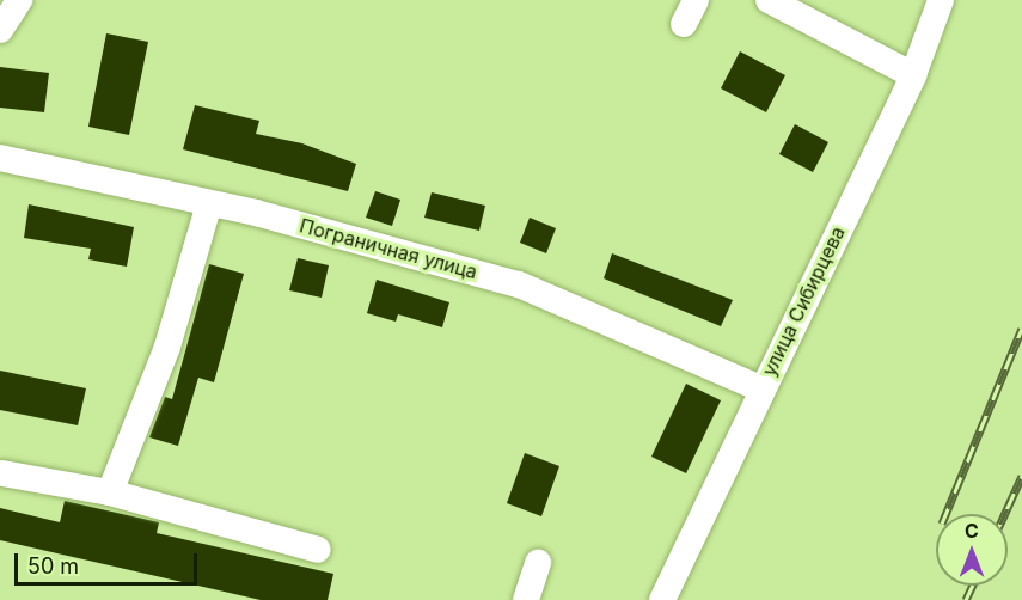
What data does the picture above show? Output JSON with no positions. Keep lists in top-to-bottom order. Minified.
{"streets":{"street":["Пограничная улица","улица Сибирцева"]},"crossings":[["Пограничная улица","улица Сибирцева"]],"scale_bar":"50 m","north":"top"}
